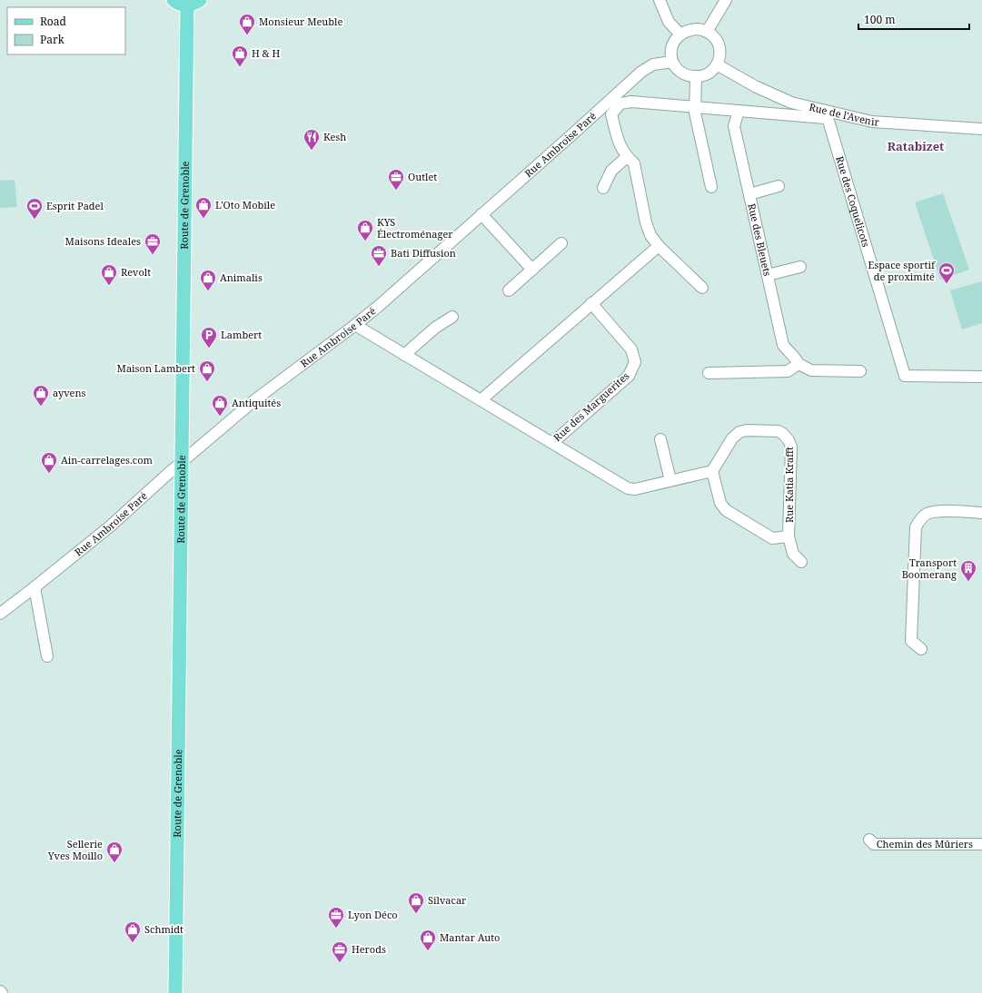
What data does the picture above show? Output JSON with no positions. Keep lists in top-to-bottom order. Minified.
{"streets":{"main road":["Route de Grenoble"],"street":["Rue de l'Avenir","Rue Ambroise Paré","Rue des Coquelicots","Rue des Bleuets","Rue des Marguerites","Rue Katia Krafft","Chemin des Mûriers"]},"crossings":[["Rue de l'Avenir","Rue Ambroise Paré"],["Rue de l'Avenir","Rue des Coquelicots"],["Rue de l'Avenir","Rue des Bleuets"],["Rue Ambroise Paré","Route de Grenoble"],["Rue Ambroise Paré","Rue des Marguerites"]],"districts":["Ratabizet"],"places":{"shop":["Monsieur Meuble","H & H","L'Oto Mobile","KYS Électroménager","Revolt","Animalis","Maison Lambert","ayvens","Antiquités","Ain-carrelages.com","Sellerie Yves Moillo","Silvacar","Schmidt","Mantar Auto"],"restaurant":["Kesh"],"office":["Outlet","Maisons Ideales","Bati Diffusion","Lyon Déco","Herods"],"sports":["Esprit Padel","Espace sportif de proximité"],"parking":["Lambert"],"building":["Transport Boomerang"]},"legend":["Road","Park"],"scale_bar":"100 m"}
